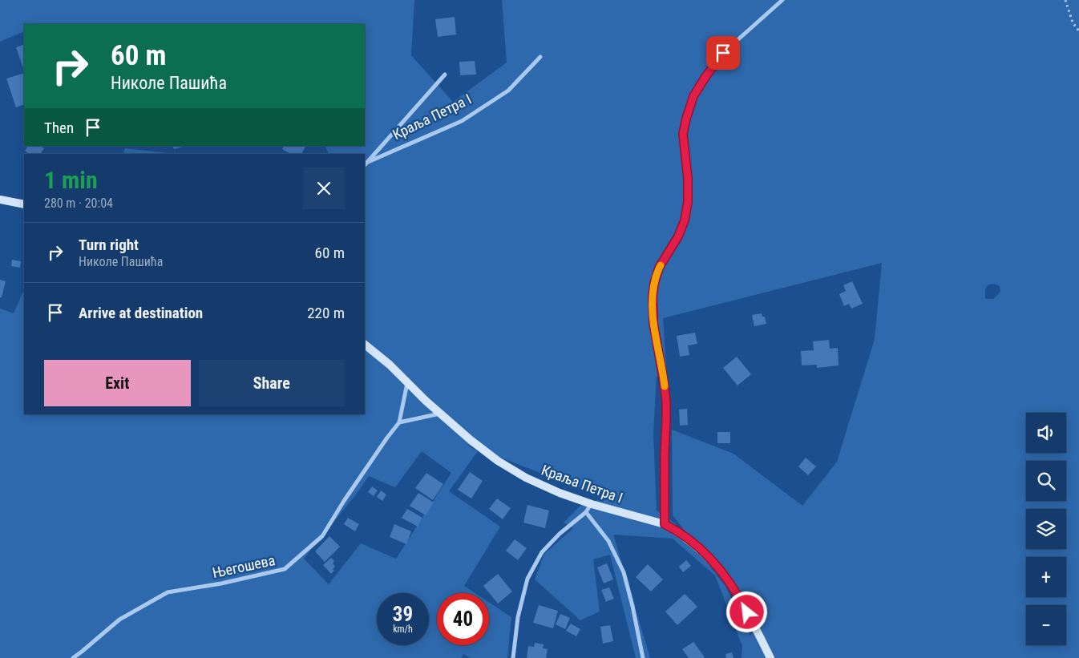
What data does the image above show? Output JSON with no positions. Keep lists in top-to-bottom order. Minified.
{"streets":{"street":["Краља Петра I","Његошева"]},"crossings":[["Краља Петра I","Његошева"]],"page":{"turn":["60 m","Николе Пашића"],"then":"Then","heading":["1 min","280 m · 20:04"],"list":[{"name":"Turn right","note":"Николе Пашића","value":"60 m"},{"name":"Arrive at destination","value":"220 m"}],"buttons":["Exit","Share"],"map_buttons":["+","−"],"speed":"39 km/h","limit":"40"}}
